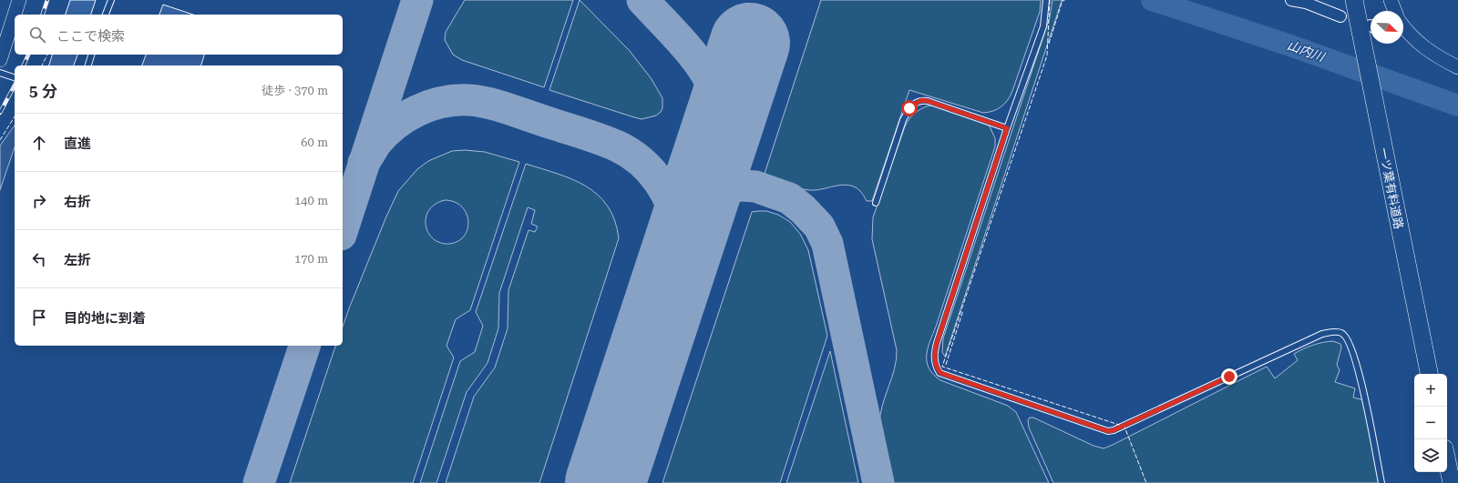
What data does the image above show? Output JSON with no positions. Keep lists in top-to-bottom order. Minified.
{"streets":{"main road":["一ツ葉有料道路"]},"water":["山内川"],"north":"bottom right","page":{"search":"ここで検索","heading":["5 分","徒歩 · 370 m"],"list":[["直進","60 m"],["右折","140 m"],["左折","170 m"],"目的地に到着"],"map_buttons":["+","−"]}}
